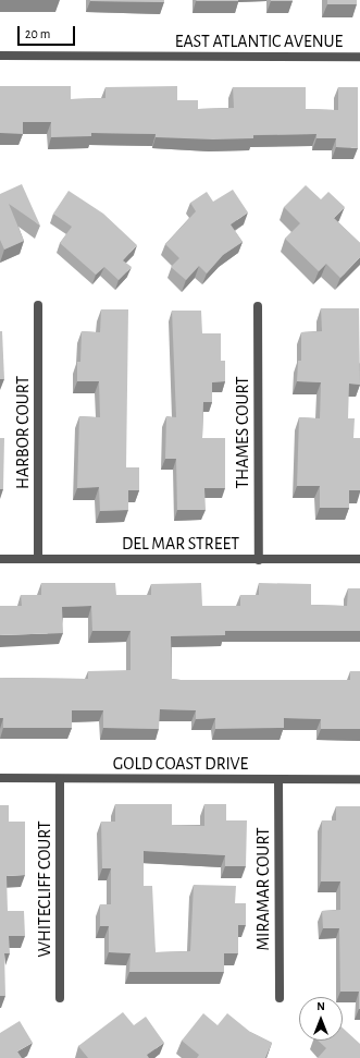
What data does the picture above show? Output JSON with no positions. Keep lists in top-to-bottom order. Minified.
{"streets":{"street":["EAST ATLANTIC AVENUE","HARBOR COURT","THAMES COURT","DEL MAR STREET","GOLD COAST DRIVE","WHITECLIFF COURT","MIRAMAR COURT"]},"crossings":[["HARBOR COURT","DEL MAR STREET"],["THAMES COURT","DEL MAR STREET"],["GOLD COAST DRIVE","WHITECLIFF COURT"],["GOLD COAST DRIVE","MIRAMAR COURT"]],"scale_bar":"20 m","north":"top"}
